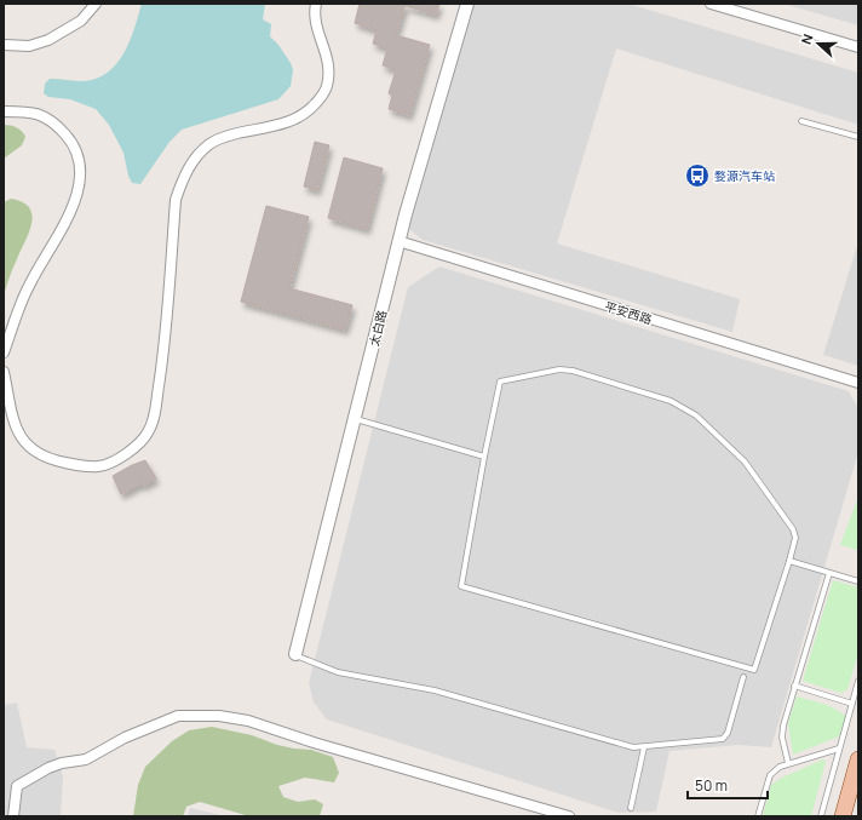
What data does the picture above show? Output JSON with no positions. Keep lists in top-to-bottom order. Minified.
{"streets":{"street":["平安西路","太白路"]},"crossings":[["平安西路","太白路"]],"places":{"bus stop":["婺源汽车站"]},"scale_bar":"50 m","north":"left"}
